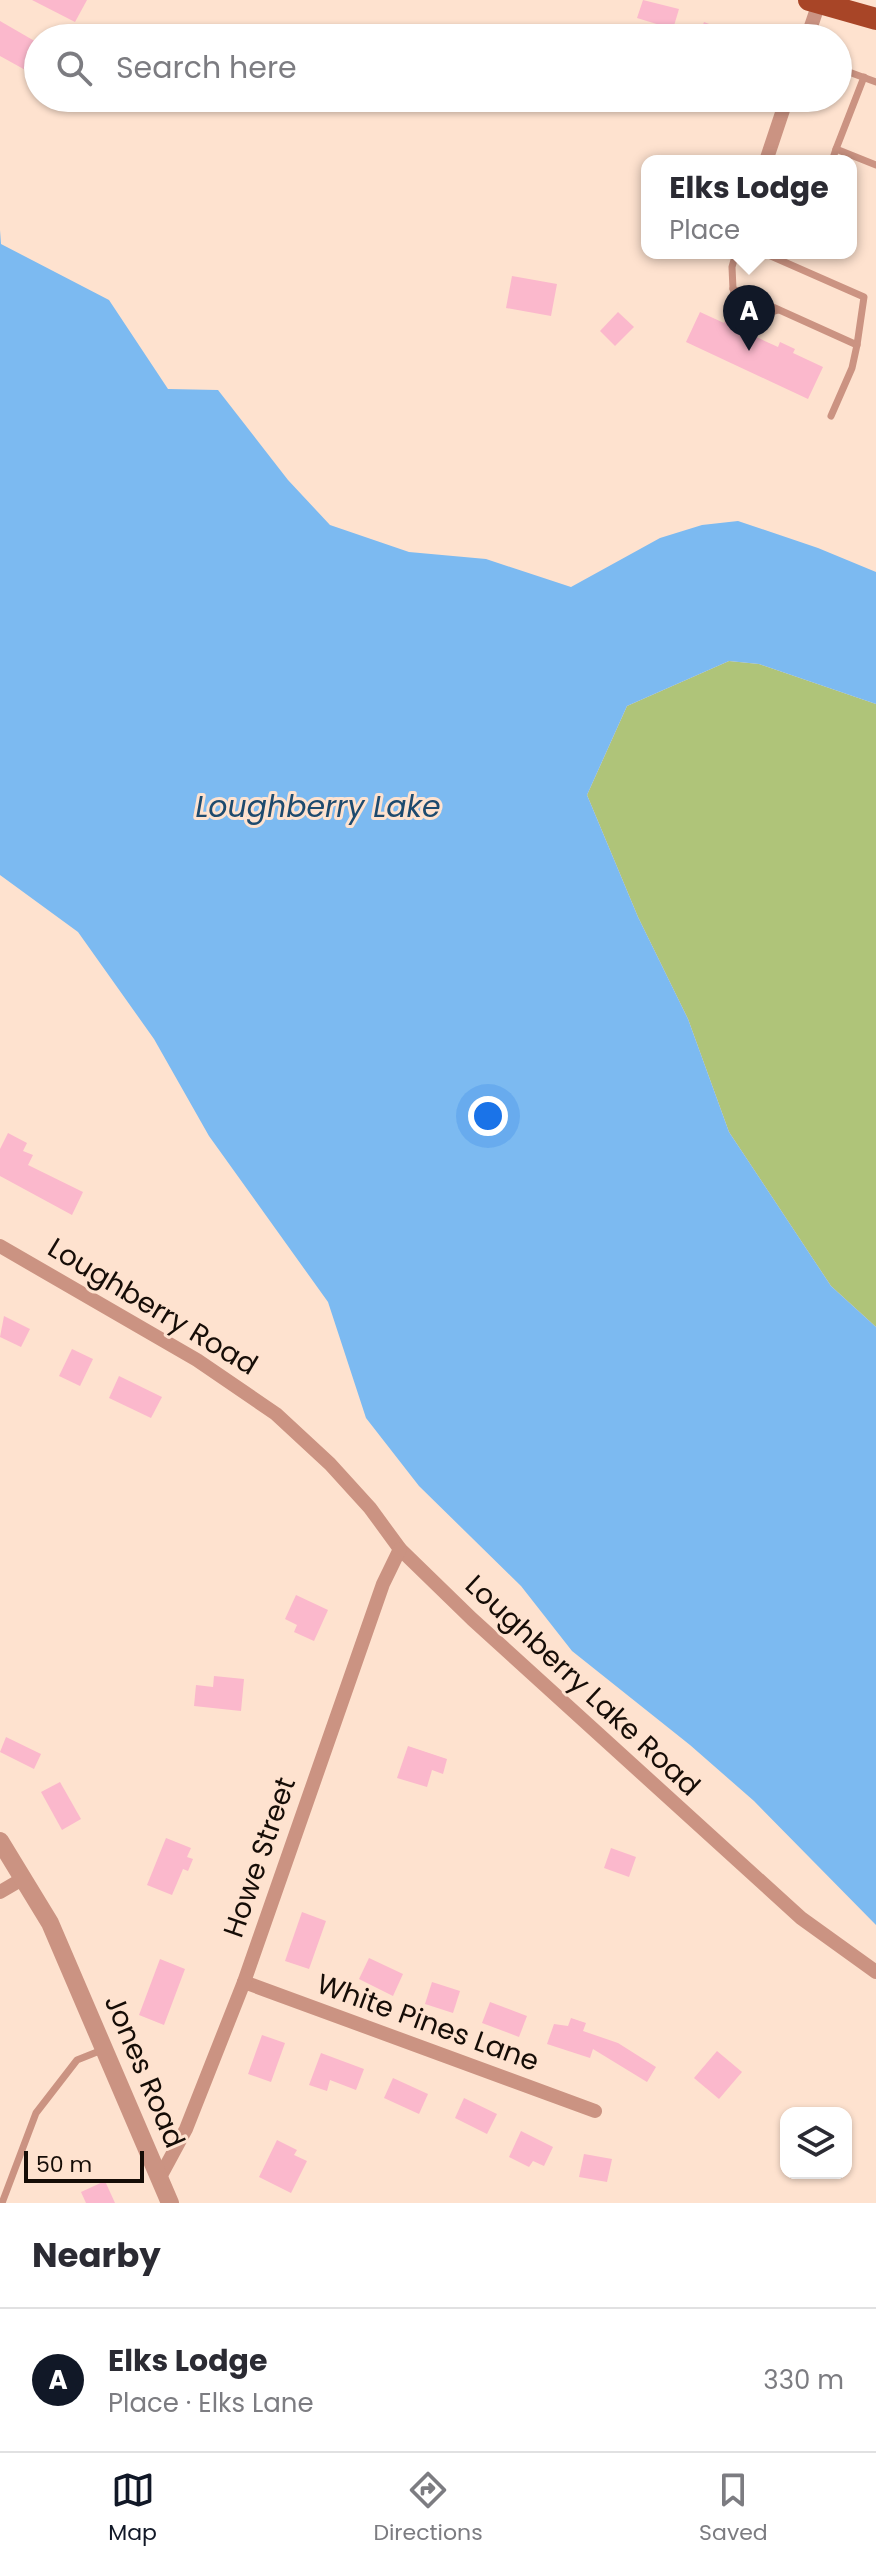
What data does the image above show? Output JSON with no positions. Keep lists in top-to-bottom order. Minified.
{"streets":{"street":["Loughberry Road","Loughberry Lake Road","Howe Street","White Pines Lane","Jones Road"]},"crossings":[["Loughberry Road","Loughberry Lake Road"],["Loughberry Lake Road","Howe Street"],["Howe Street","White Pines Lane"],["Howe Street","Jones Road"]],"water":["Loughberry Lake"],"scale_bar":"50 m","page":{"search":"Search here","popup":["Elks Lodge","Place"],"pins":"A","scale":"50 m","heading":"Nearby","list":[{"mark":"A","name":"Elks Lodge","note":"Place · Elks Lane","value":"330 m"}],"nav":["Map","Directions","Saved"]}}
